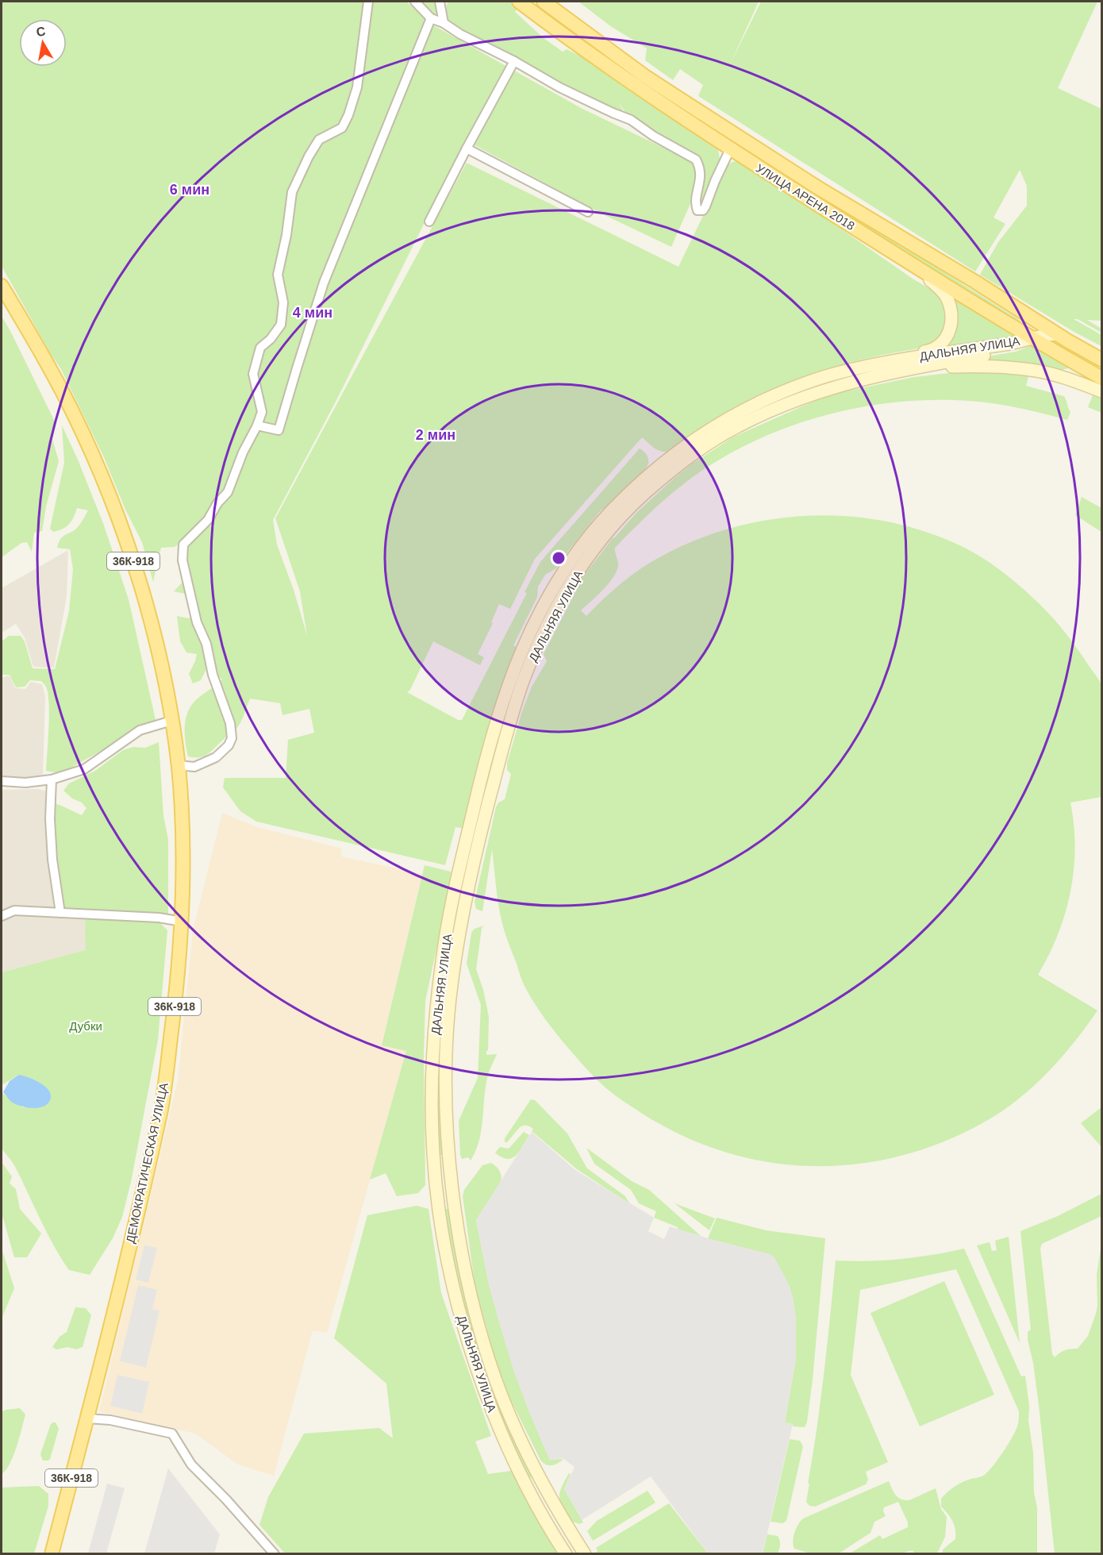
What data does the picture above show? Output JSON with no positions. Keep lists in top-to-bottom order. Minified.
{"streets":{"main road":["УЛИЦА АРЕНА 2018","ДАЛЬНЯЯ УЛИЦА","36К-918","ДЕМОКРАТИЧЕСКАЯ УЛИЦА"]},"crossings":[["УЛИЦА АРЕНА 2018","ДАЛЬНЯЯ УЛИЦА"]],"parks":["Дубки"],"north":"top","rings":["6 мин","4 мин","2 мин"]}
